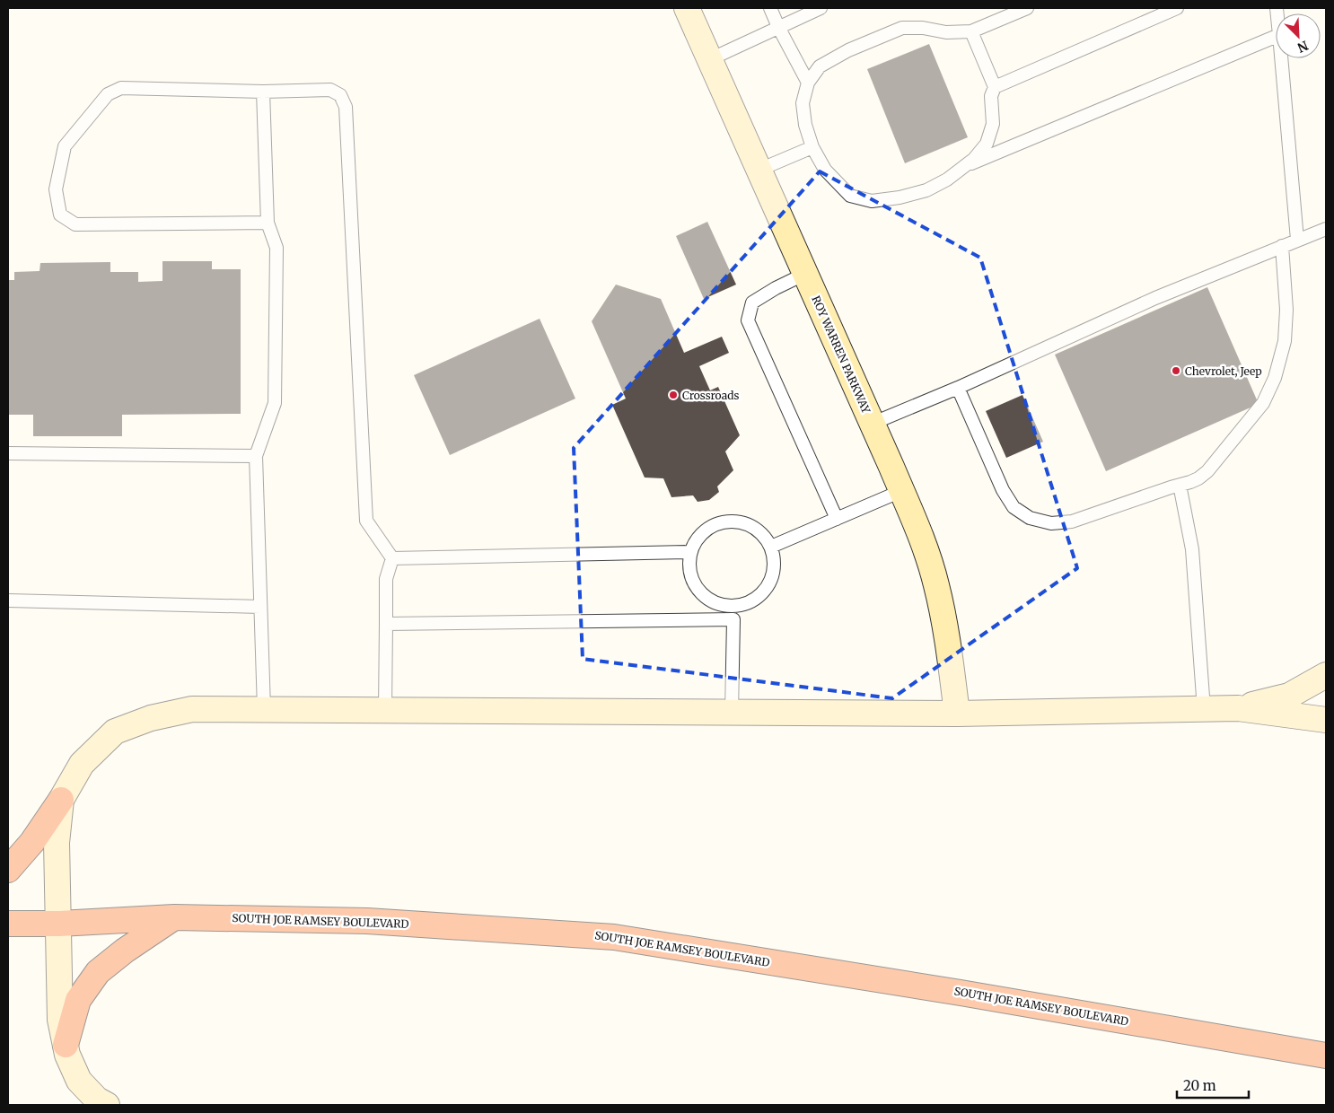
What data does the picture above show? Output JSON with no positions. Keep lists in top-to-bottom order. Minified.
{"streets":{"highway":["SOUTH JOE RAMSEY BOULEVARD"],"street":["ROY WARREN PARKWAY"]},"places":["Chevrolet, Jeep","Crossroads"],"scale_bar":"20 m","north":"bottom right"}
